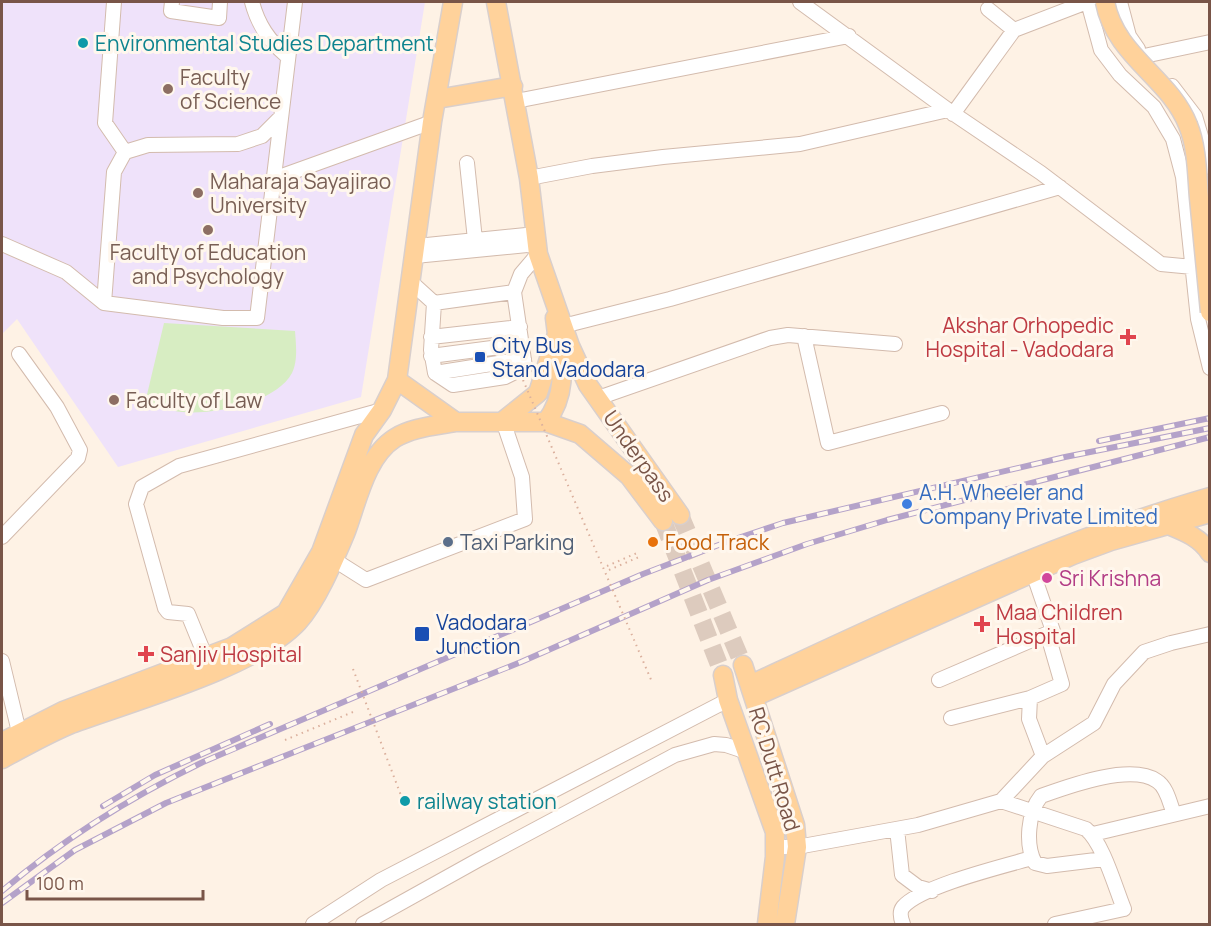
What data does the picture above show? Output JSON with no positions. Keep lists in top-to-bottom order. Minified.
{"streets":{"main road":["Underpass","RC Dutt Road"]},"places":{"other":["Environmental Studies Department","Faculty of Science","Maharaja Sayajirao University","Faculty of Education and Psychology","Faculty of Law","A.H. Wheeler and Company Private Limited","Taxi Parking","Food Track","Sri Krishna","railway station"],"health":["Akshar Orhopedic Hospital - Vadodara","Maa Children Hospital","Sanjiv Hospital"],"transit":["City Bus Stand Vadodara","Vadodara Junction"]},"scale_bar":"100 m"}
